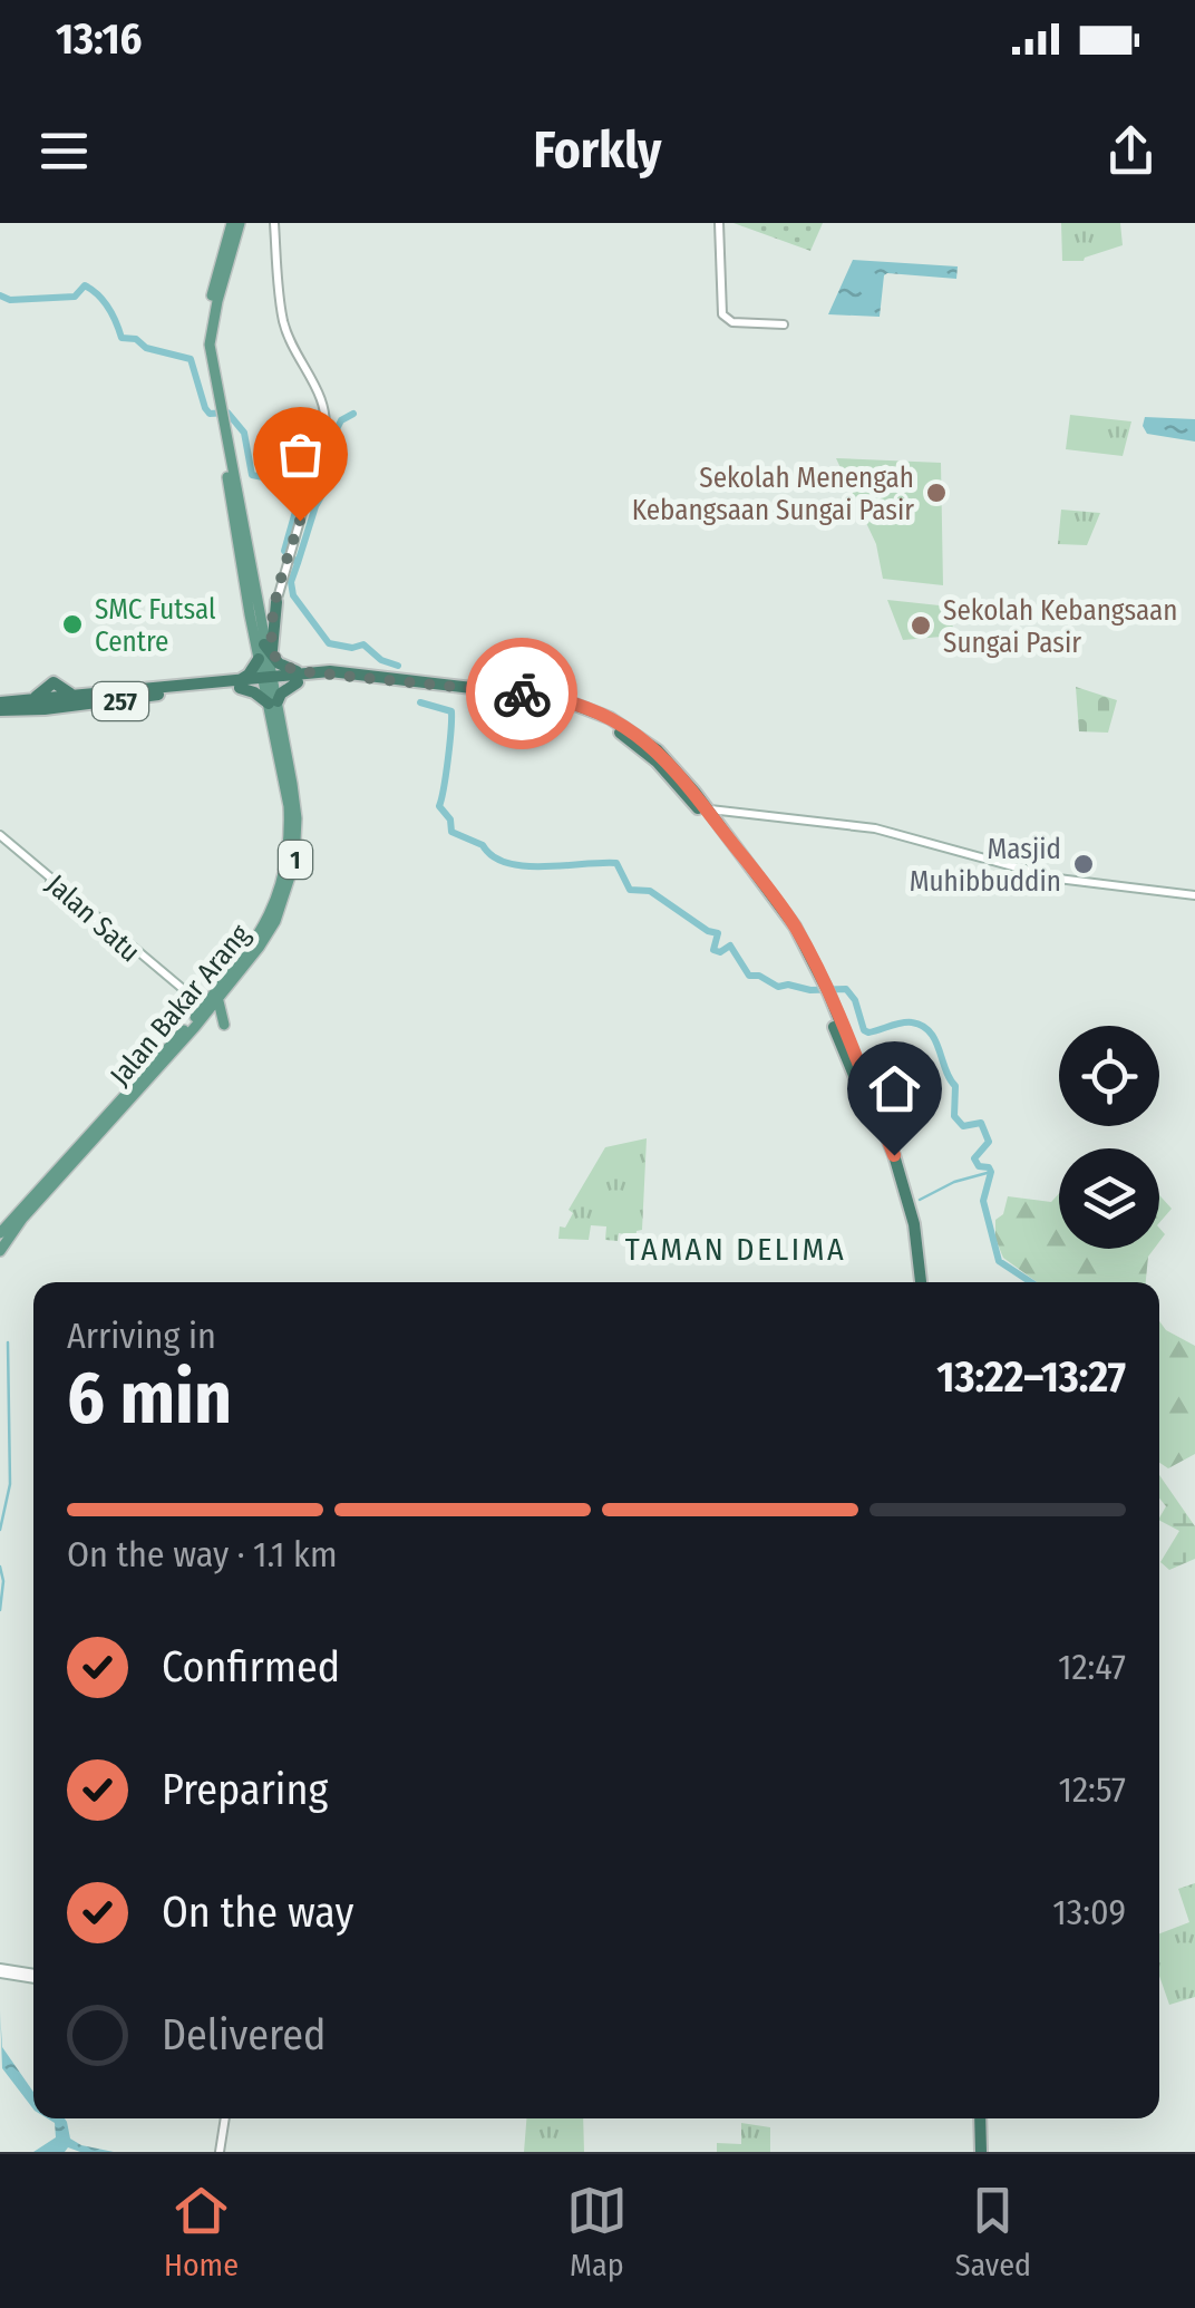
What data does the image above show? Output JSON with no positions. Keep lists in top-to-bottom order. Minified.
{"streets":{"highway":["257"],"main road":["1","Jalan Satu","Jalan Bakar Arang"]},"crossings":[["257","Jalan Bakar Arang"],["Jalan Satu","Jalan Bakar Arang"]],"districts":["TAMAN DELIMA"],"places":["Sekolah Menengah Kebangsaan Sungai Pasir","SMC Futsal Centre","Sekolah Kebangsaan Sungai Pasir","Masjid Muhibbuddin"],"page":{"status":"13:16","header":"Forkly","heading":["6 min","Arriving in","13:22–13:27"],"bar":"On the way · 1.1 km","list":[["Confirmed","12:47"],["Preparing","12:57"],["On the way","13:09"],"Delivered"],"tabs":["Home","Map","Saved"]}}
